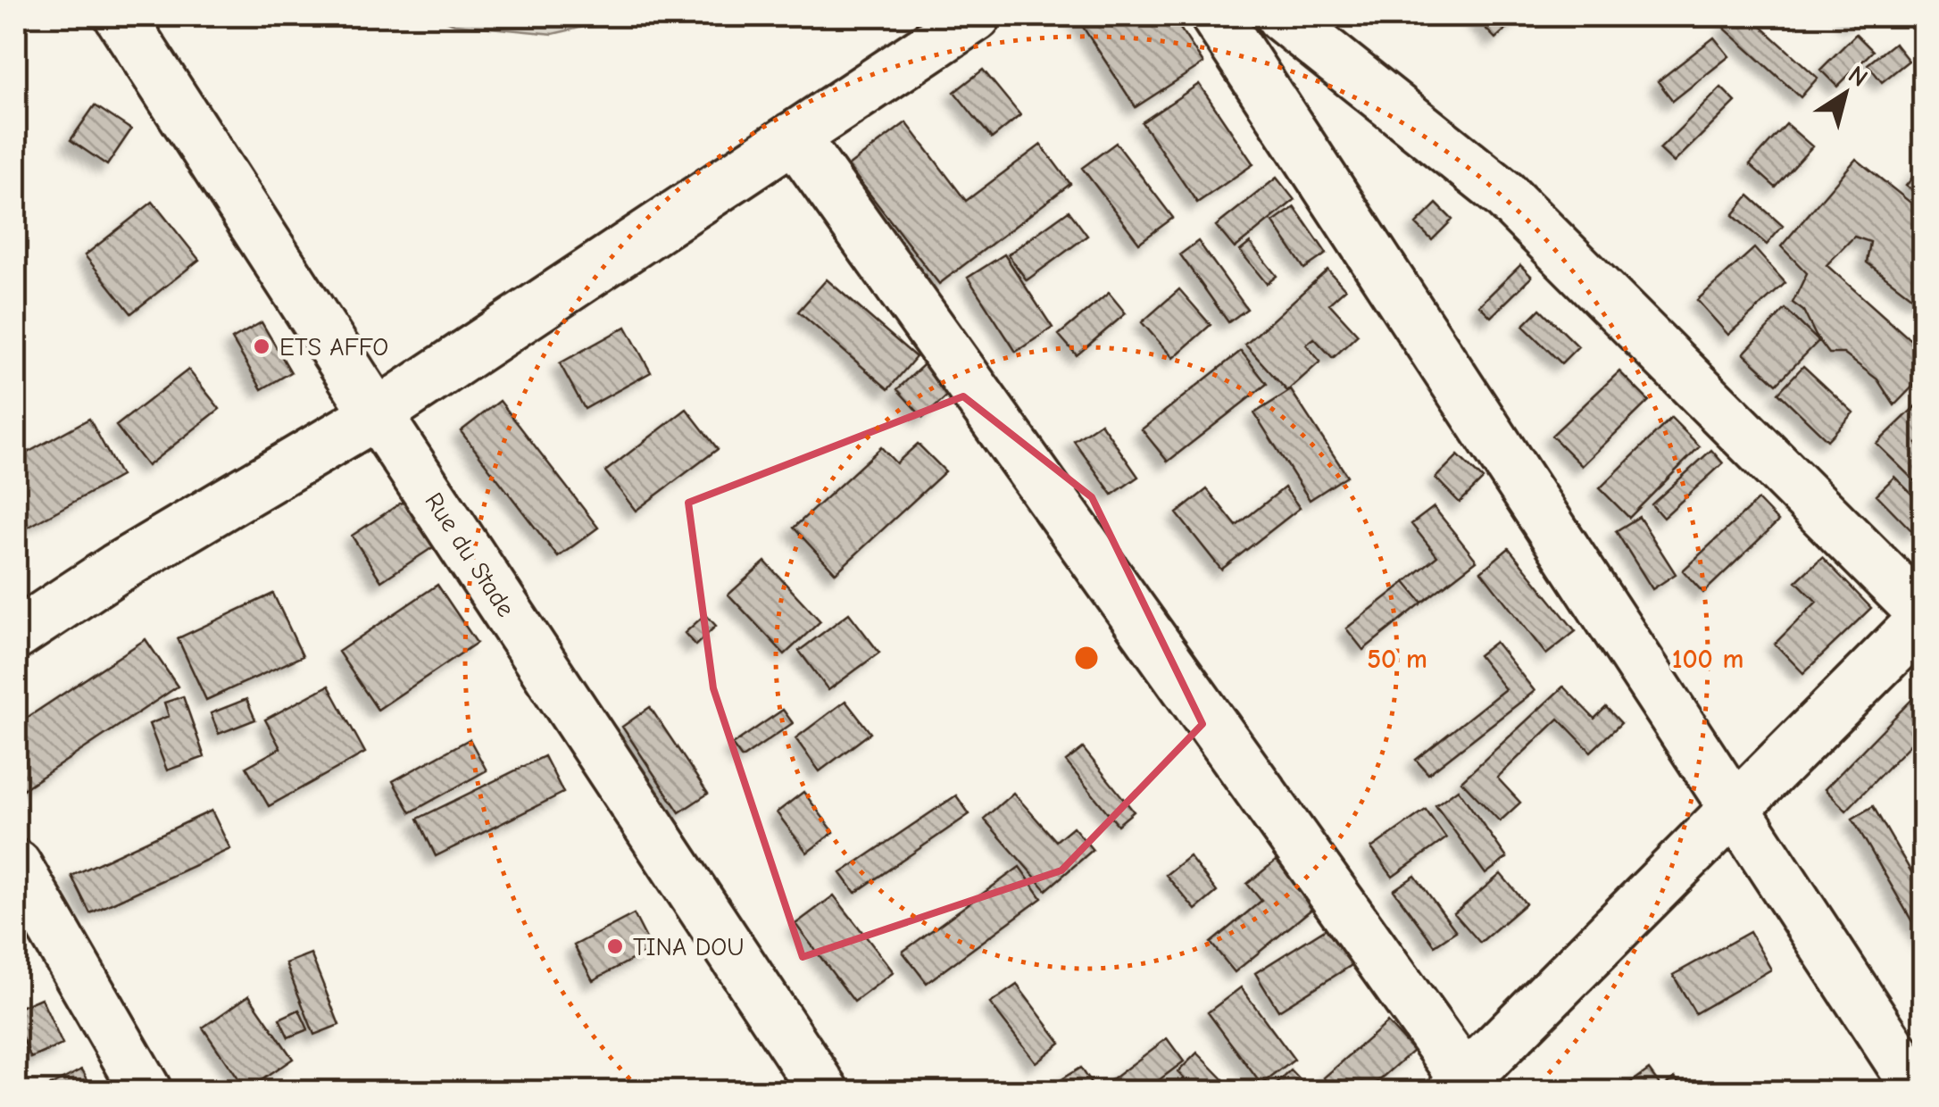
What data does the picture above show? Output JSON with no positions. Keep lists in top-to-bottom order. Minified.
{"streets":{"street":["Rue du Stade"]},"places":["ETS AFFO","TINA DOU"],"north":"top right","rings":["50 m","100 m"]}
